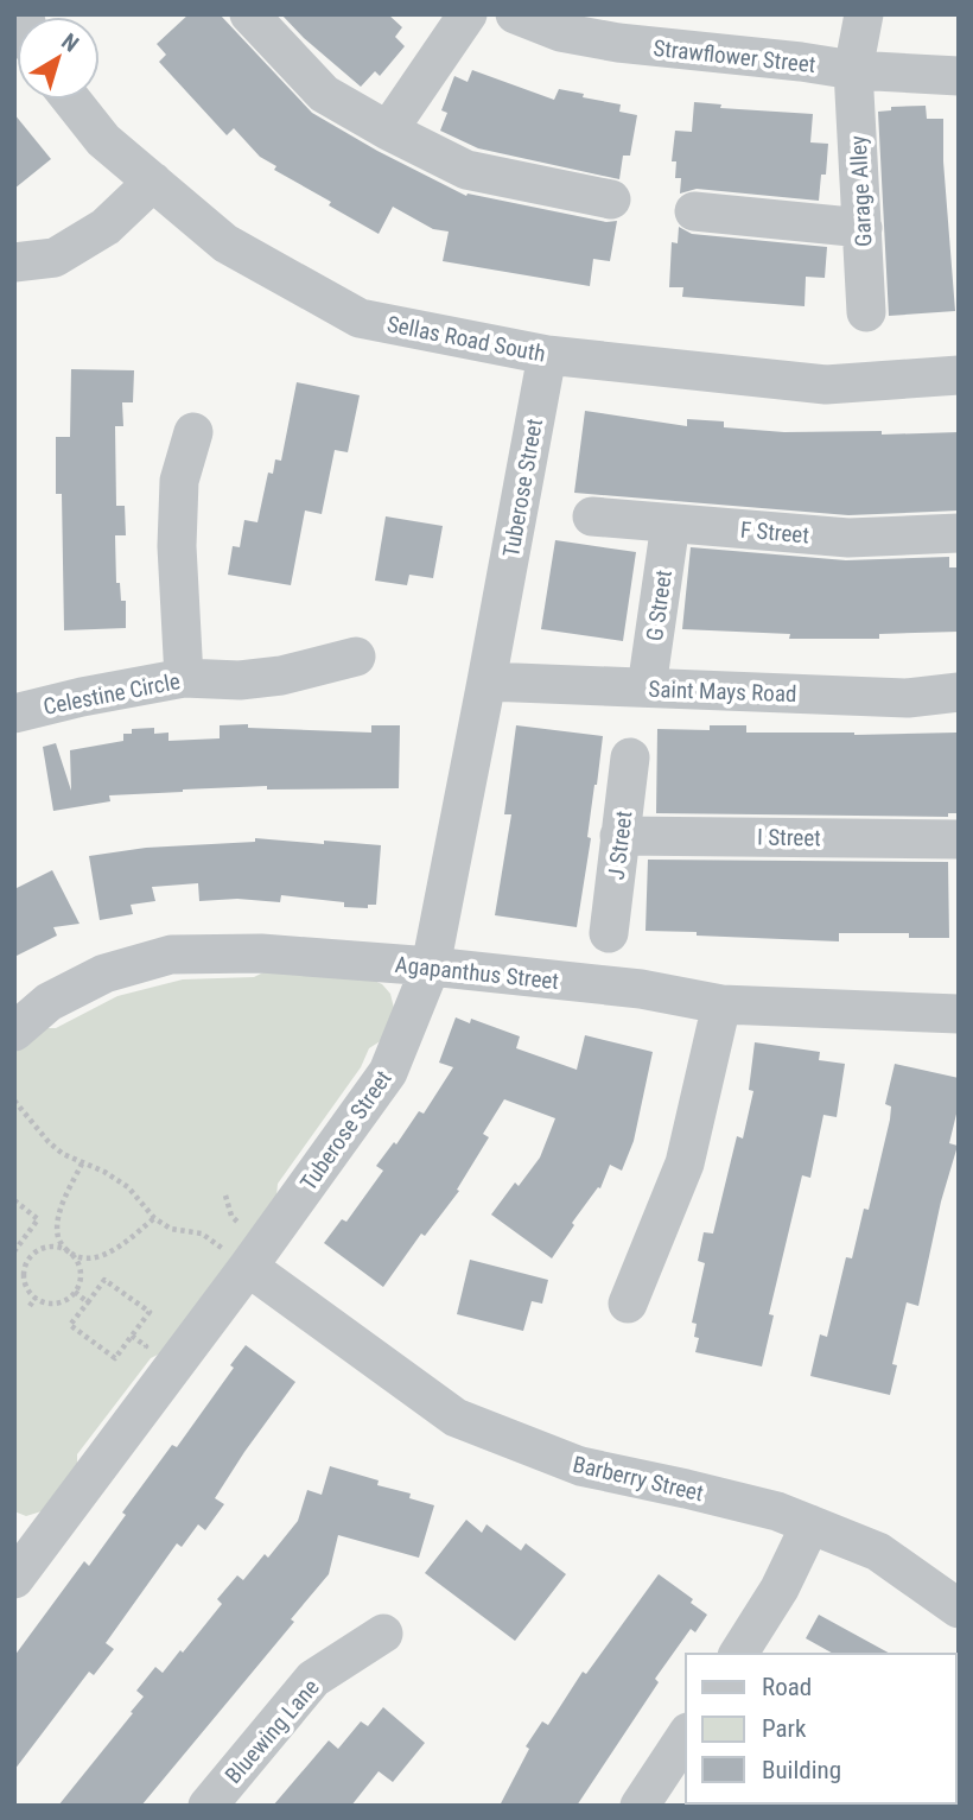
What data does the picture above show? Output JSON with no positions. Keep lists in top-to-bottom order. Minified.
{"streets":{"street":["Strawflower Street","Garage Alley","Sellas Road South","Tuberose Street","F Street","G Street","Saint Mays Road","Celestine Circle","I Street","J Street","Agapanthus Street","Barberry Street","Bluewing Lane"]},"crossings":[["Strawflower Street","Garage Alley"],["Sellas Road South","Tuberose Street"],["Tuberose Street","Saint Mays Road"],["Tuberose Street","Agapanthus Street"],["Tuberose Street","Barberry Street"],["F Street","G Street"],["G Street","Saint Mays Road"],["I Street","J Street"]],"legend":["Road","Park","Building"],"north":"top right"}
